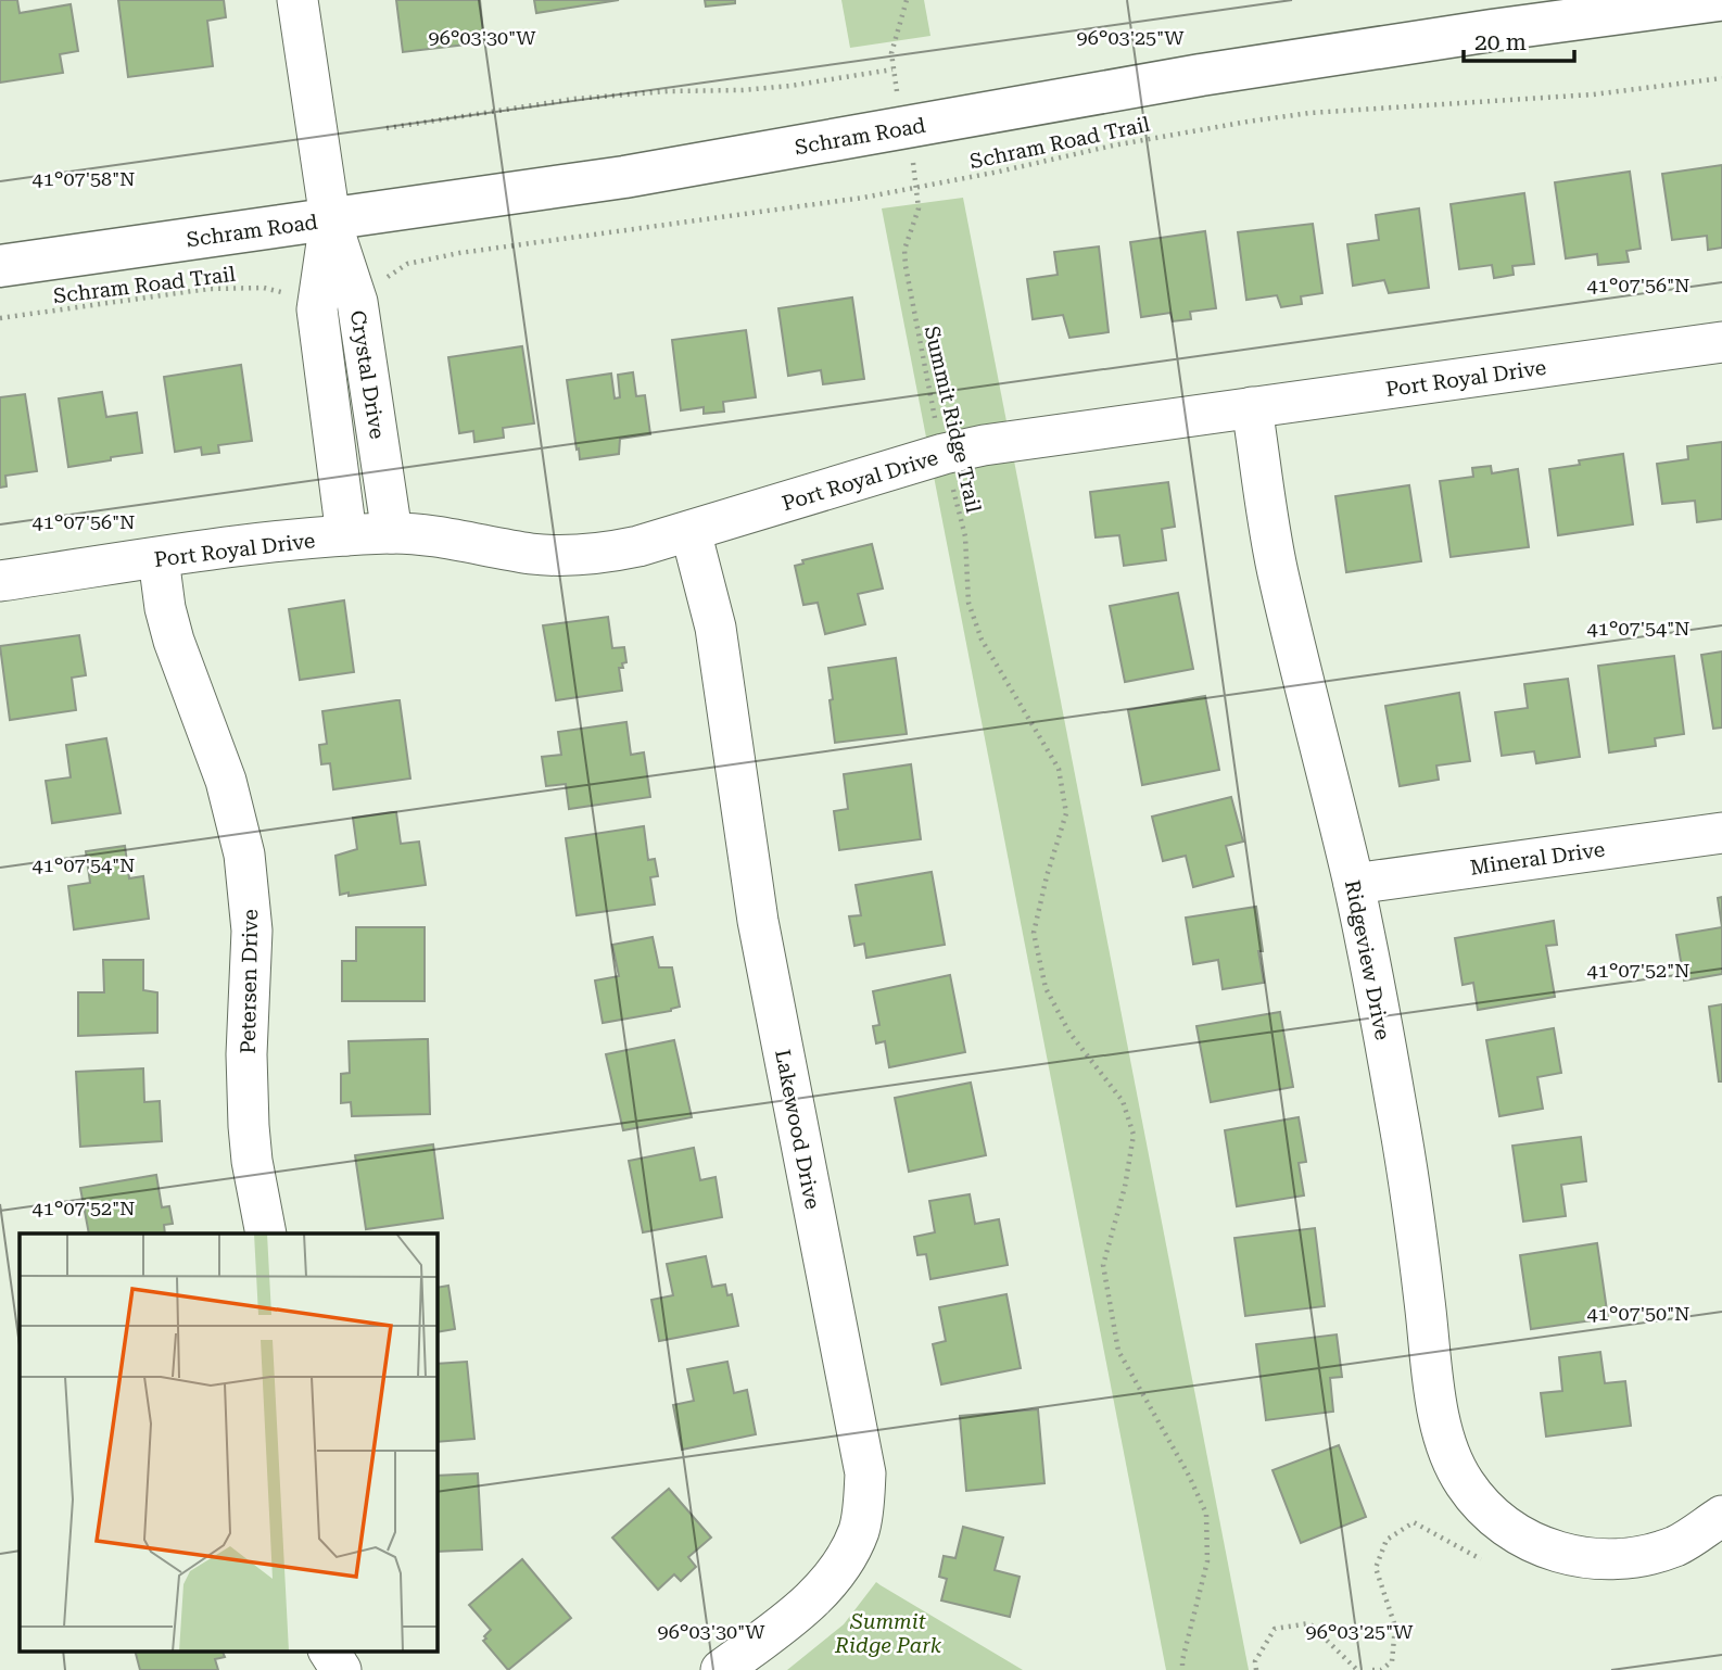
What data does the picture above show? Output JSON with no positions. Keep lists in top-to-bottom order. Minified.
{"streets":{"main road":["Schram Road"],"street":["Crystal Drive","Port Royal Drive","Mineral Drive","Ridgeview Drive","Petersen Drive","Lakewood Drive"],"path":["Schram Road Trail","Summit Ridge Trail"]},"crossings":[["Schram Road","Crystal Drive"],["Schram Road Trail","Summit Ridge Trail"],["Crystal Drive","Port Royal Drive"],["Port Royal Drive","Summit Ridge Trail"],["Port Royal Drive","Ridgeview Drive"],["Port Royal Drive","Petersen Drive"],["Port Royal Drive","Lakewood Drive"],["Mineral Drive","Ridgeview Drive"]],"parks":["Summit Ridge Park"],"scale_bar":"20 m","coordinates":["96°03'30\"W","96°03'25\"W","41°07'58\"N","41°07'56\"N","41°07'54\"N","41°07'52\"N","41°07'50\"N"]}
